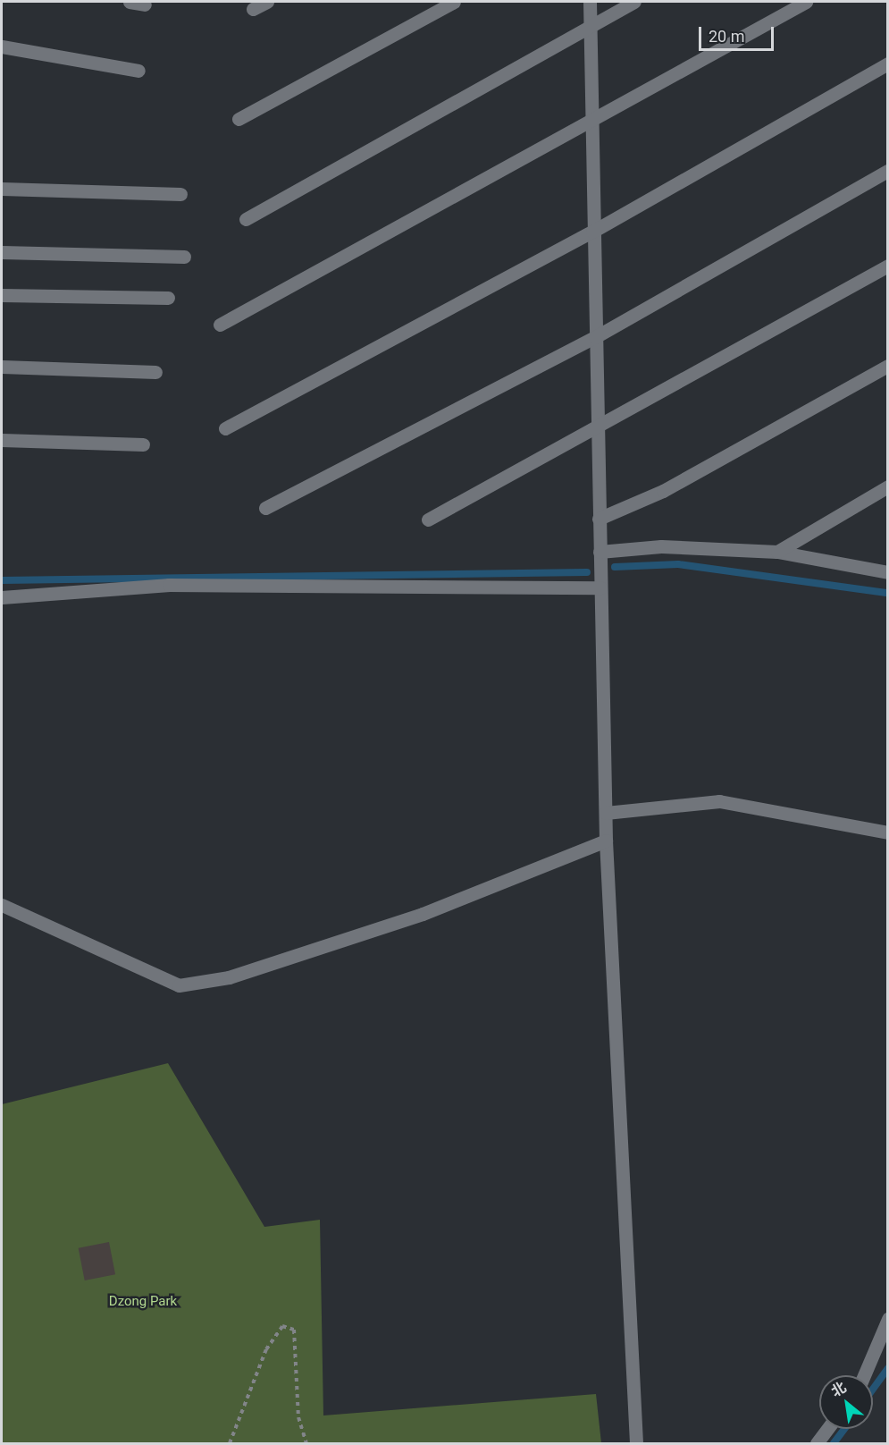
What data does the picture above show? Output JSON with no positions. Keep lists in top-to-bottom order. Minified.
{"parks":["Dzong Park"],"scale_bar":"20 m","north":"top left"}
